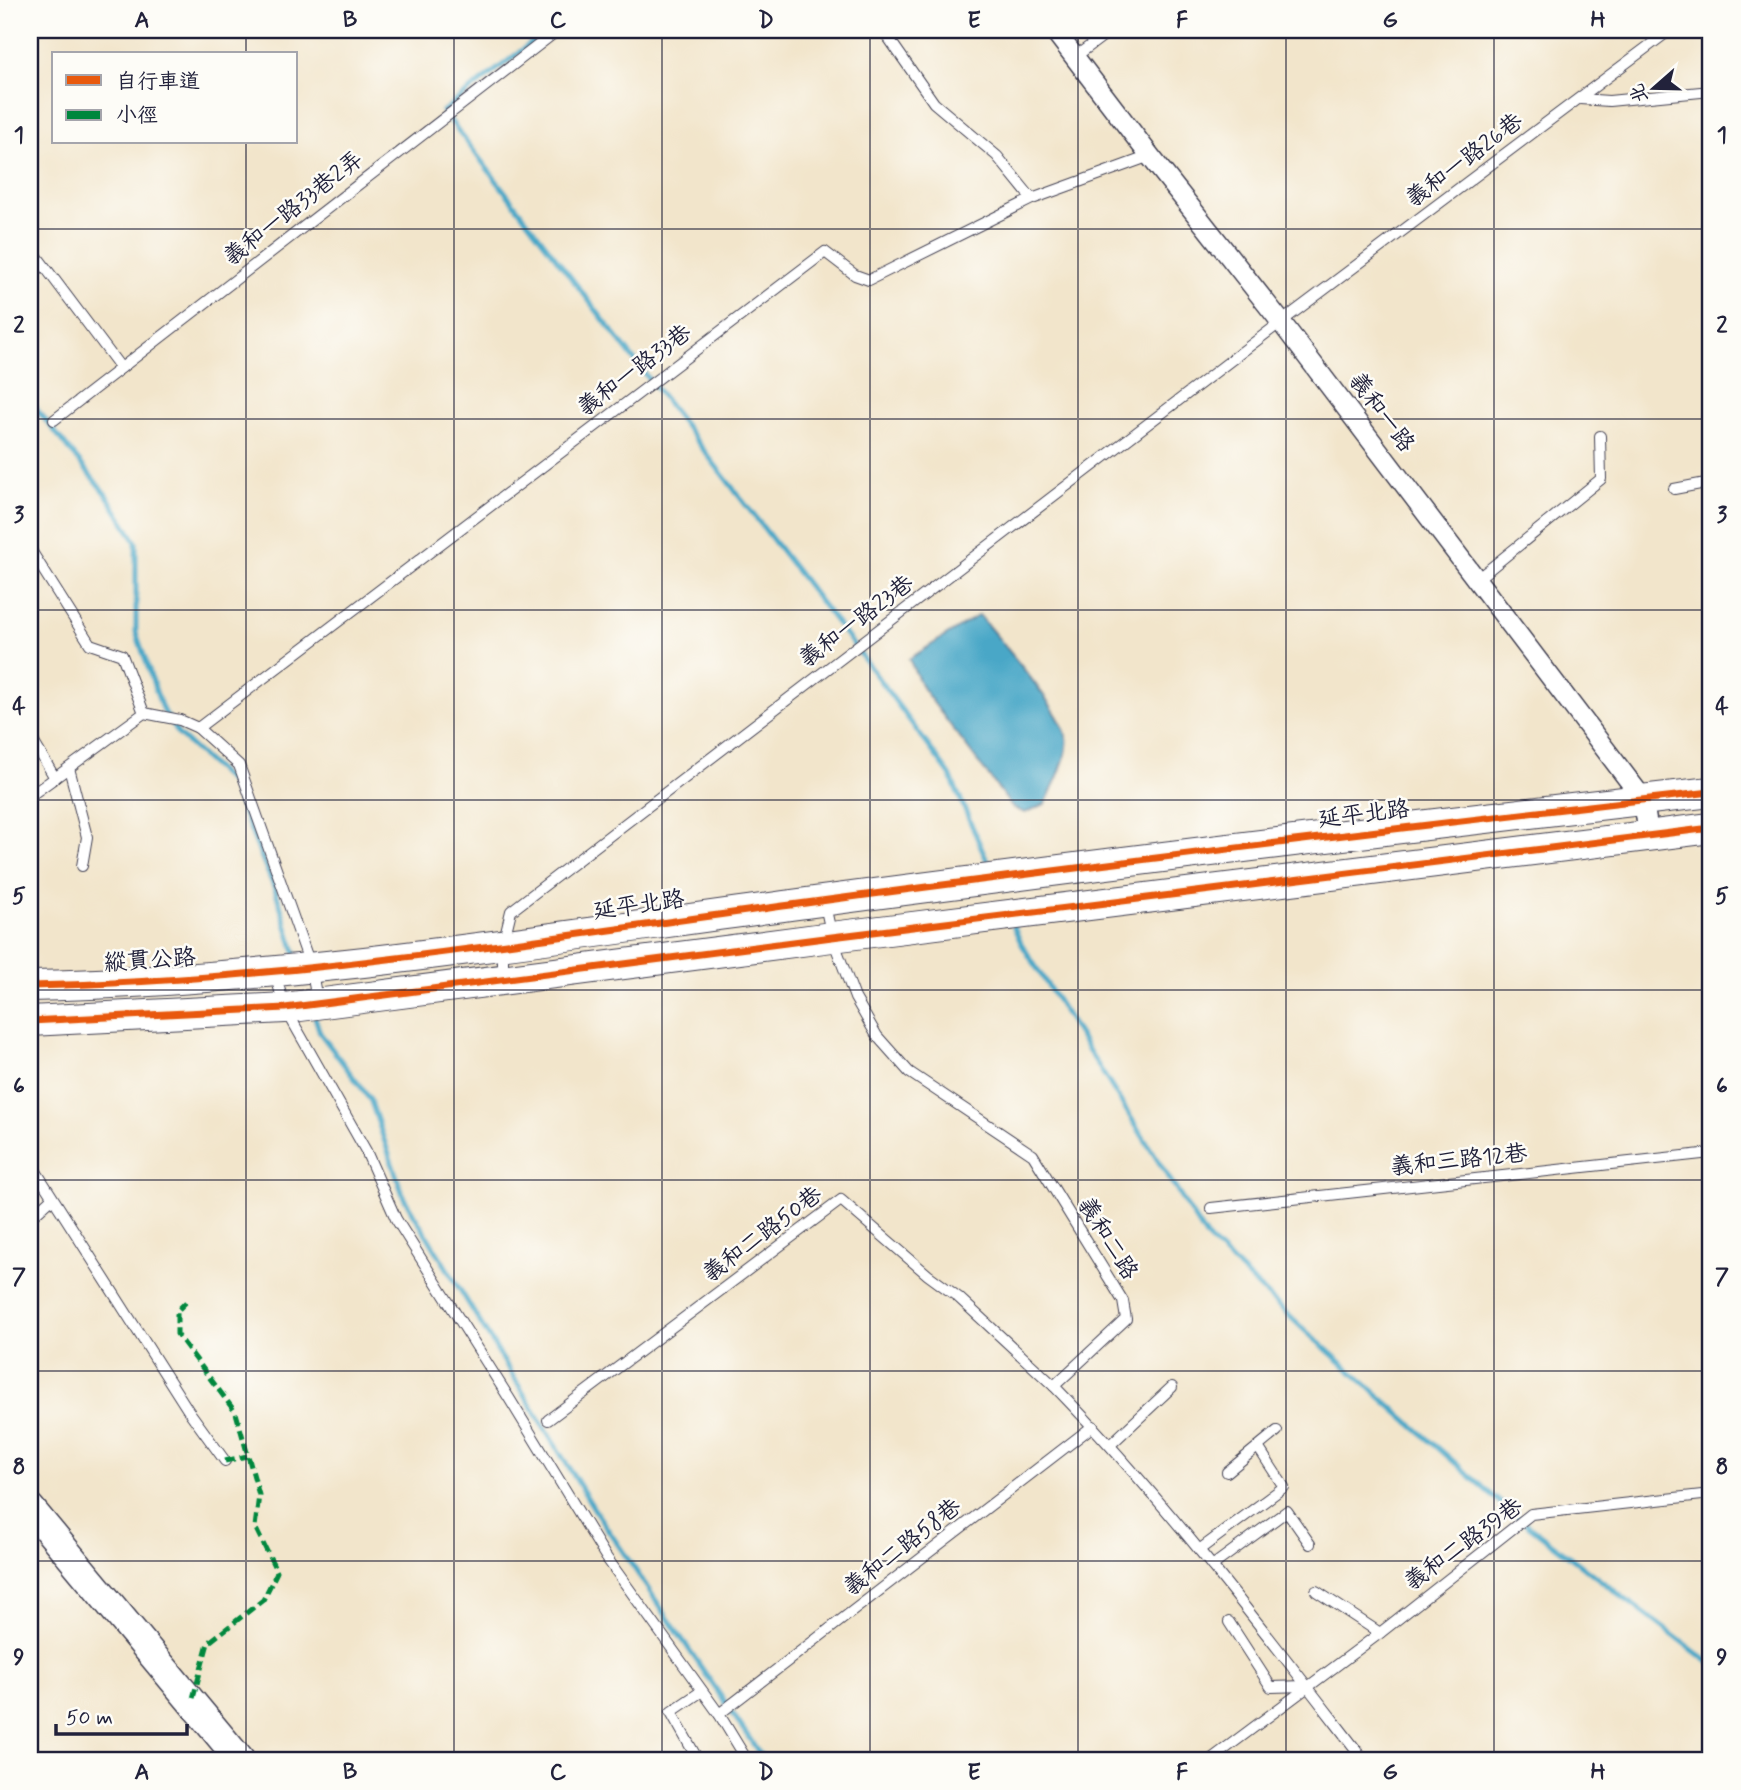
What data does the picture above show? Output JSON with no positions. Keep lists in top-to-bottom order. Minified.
{"streets":{"main road":["延平北路","縱貫公路"],"street":["義和一路"],"lane":["義和一路26巷","義和一路33巷2弄","義和一路33巷","義和一路23巷","義和三路12巷","義和二路50巷","義和二路","義和二路39巷","義和二路58巷"]},"crossings":[["義和一路26巷","義和一路"],["義和一路26巷","義和一路23巷"],["義和一路33巷","義和一路"],["義和一路","義和一路23巷"],["義和一路","延平北路"],["義和一路23巷","延平北路"],["延平北路","縱貫公路"],["延平北路","義和二路"],["義和二路50巷","義和二路"]],"legend":["自行車道","小徑"],"scale_bar":"50 m","north":"left","grid":{"columns":["A","B","C","D","E","F","G","H"],"rows":["1","2","3","4","5","6","7","8","9"]}}
